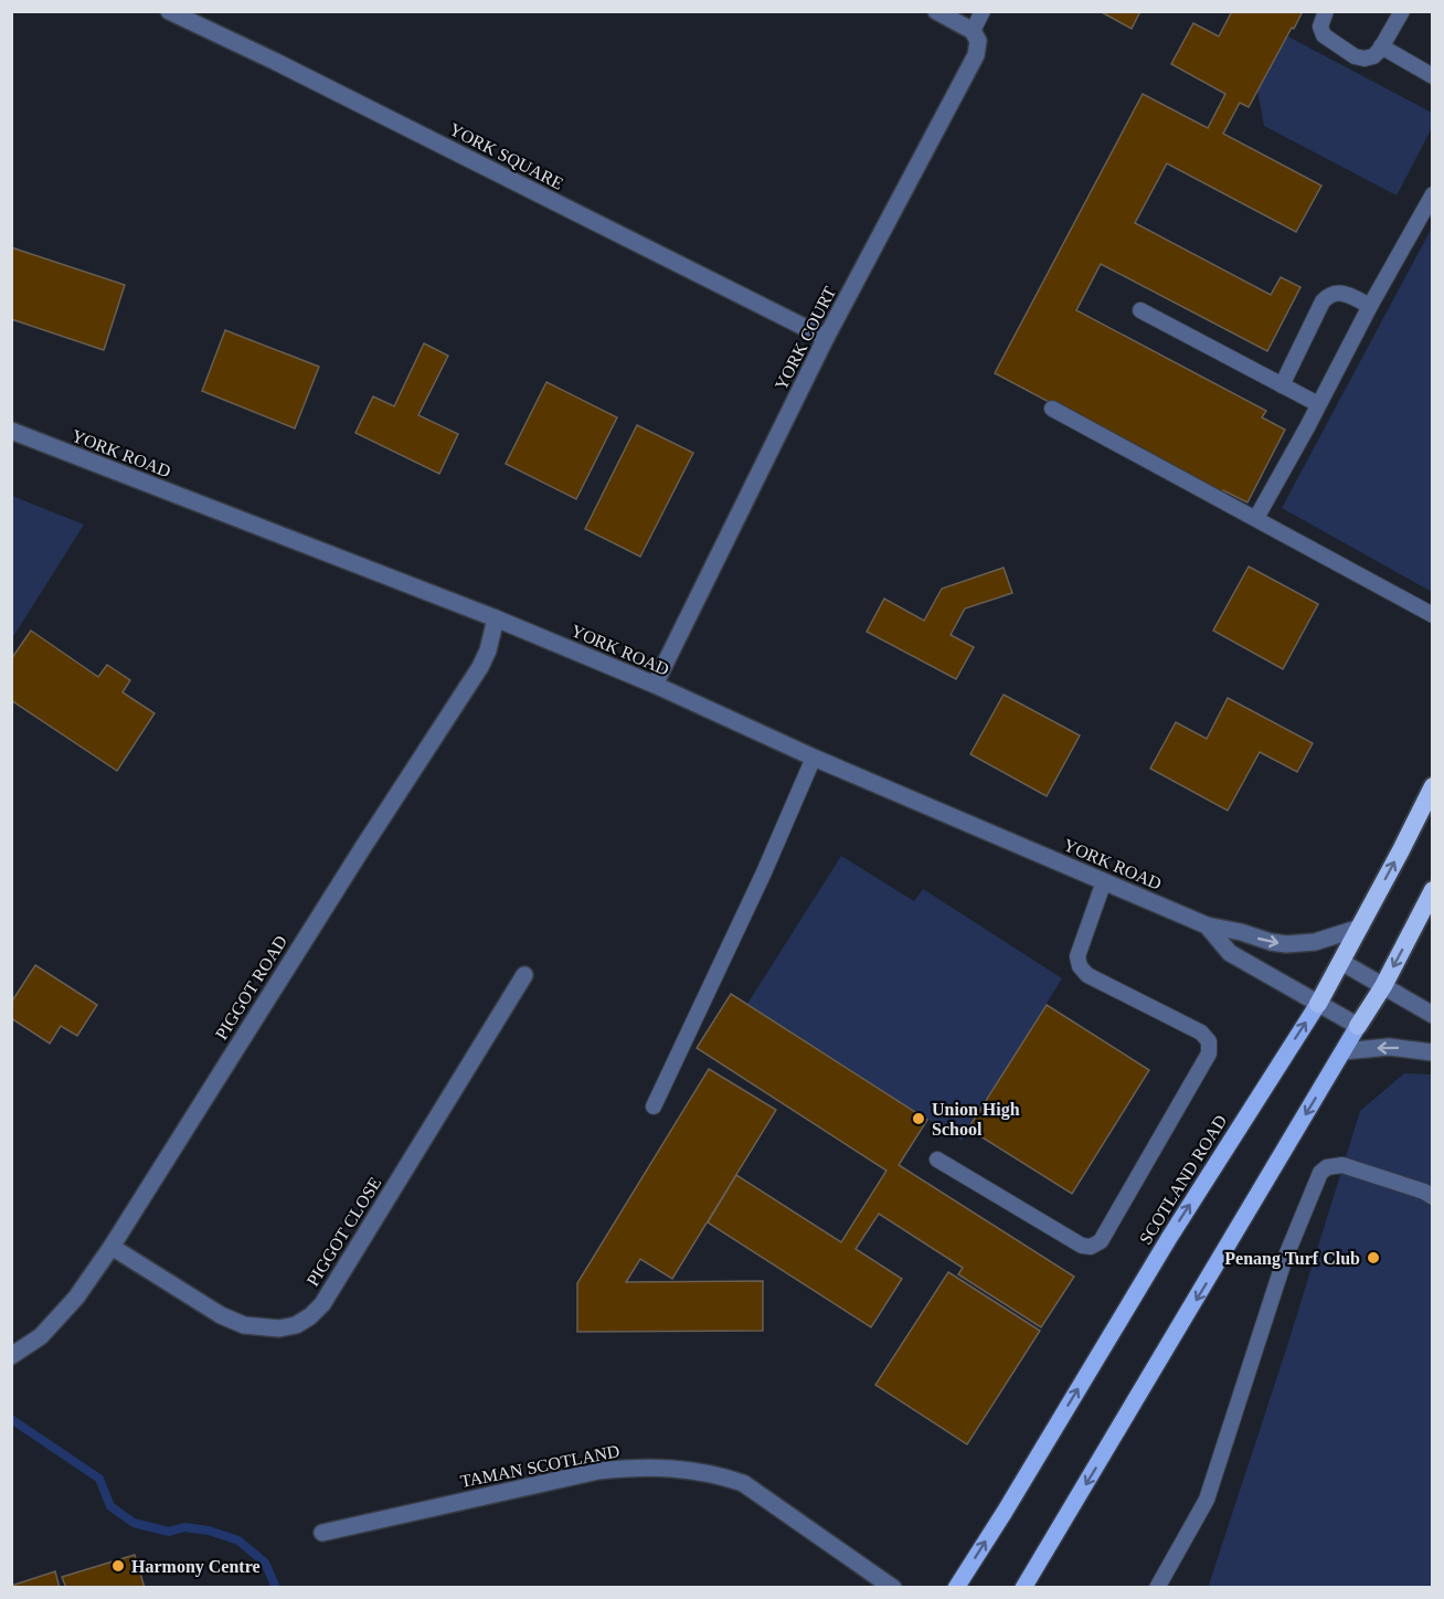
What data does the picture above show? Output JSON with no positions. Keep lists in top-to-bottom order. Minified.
{"streets":{"highway":["SCOTLAND ROAD"],"street":["YORK SQUARE","YORK COURT","YORK ROAD","PIGGOT ROAD","PIGGOT CLOSE","TAMAN SCOTLAND"]},"crossings":[["YORK SQUARE","YORK COURT"],["YORK COURT","YORK ROAD"],["YORK ROAD","PIGGOT ROAD"],["YORK ROAD","SCOTLAND ROAD"],["PIGGOT ROAD","PIGGOT CLOSE"]],"one_way":["SCOTLAND ROAD"],"places":["Union High School","Penang Turf Club","Harmony Centre"]}
